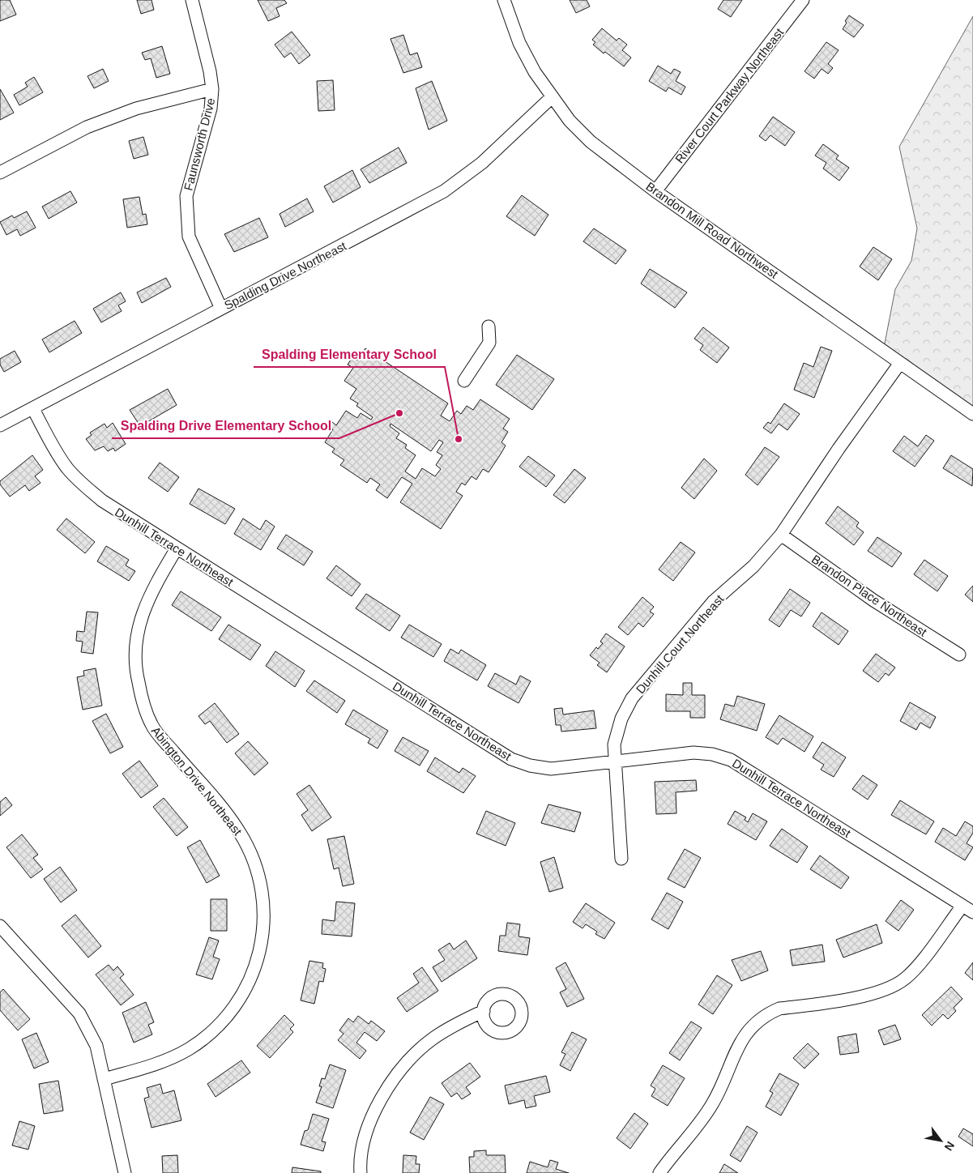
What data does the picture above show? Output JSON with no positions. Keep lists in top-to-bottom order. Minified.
{"streets":{"street":["River Court Parkway Northeast","Faunsworth Drive","Brandon Mill Road Northwest","Spalding Drive Northeast","Dunhill Terrace Northeast","Brandon Place Northeast","Dunhill Court Northeast","Abington Drive Northeast"]},"crossings":[["River Court Parkway Northeast","Brandon Mill Road Northwest"],["Faunsworth Drive","Spalding Drive Northeast"],["Brandon Mill Road Northwest","Spalding Drive Northeast"],["Brandon Mill Road Northwest","Dunhill Court Northeast"],["Spalding Drive Northeast","Dunhill Terrace Northeast"],["Dunhill Terrace Northeast","Dunhill Court Northeast"],["Dunhill Terrace Northeast","Abington Drive Northeast"],["Brandon Place Northeast","Dunhill Court Northeast"]],"places":["Spalding Drive Elementary School","Spalding Elementary School"],"north":"bottom right"}
